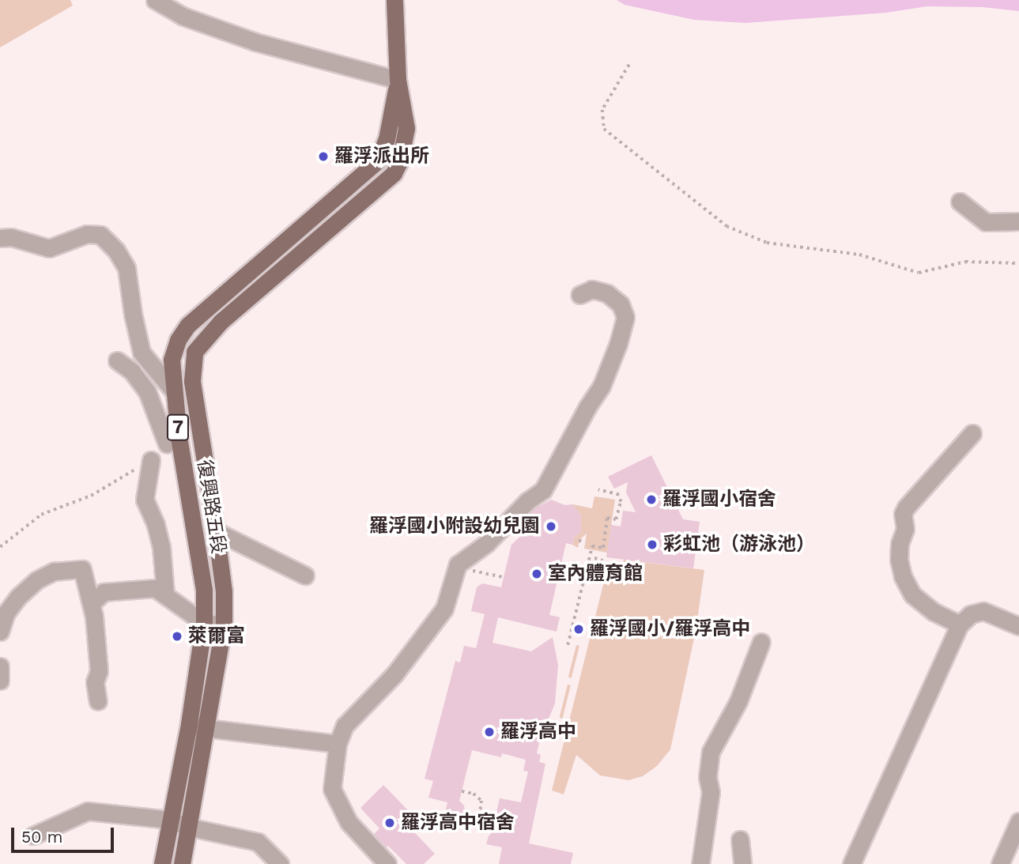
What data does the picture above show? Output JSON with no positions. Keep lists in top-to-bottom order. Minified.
{"streets":{"main road":["7","復興路五段"]},"places":["羅浮派出所","羅浮國小宿舍","羅浮國小附設幼兒園","彩虹池（游泳池）","室內體育館","羅浮國小/羅浮高中","萊爾富","羅浮高中","羅浮高中宿舍"],"scale_bar":"50 m"}
